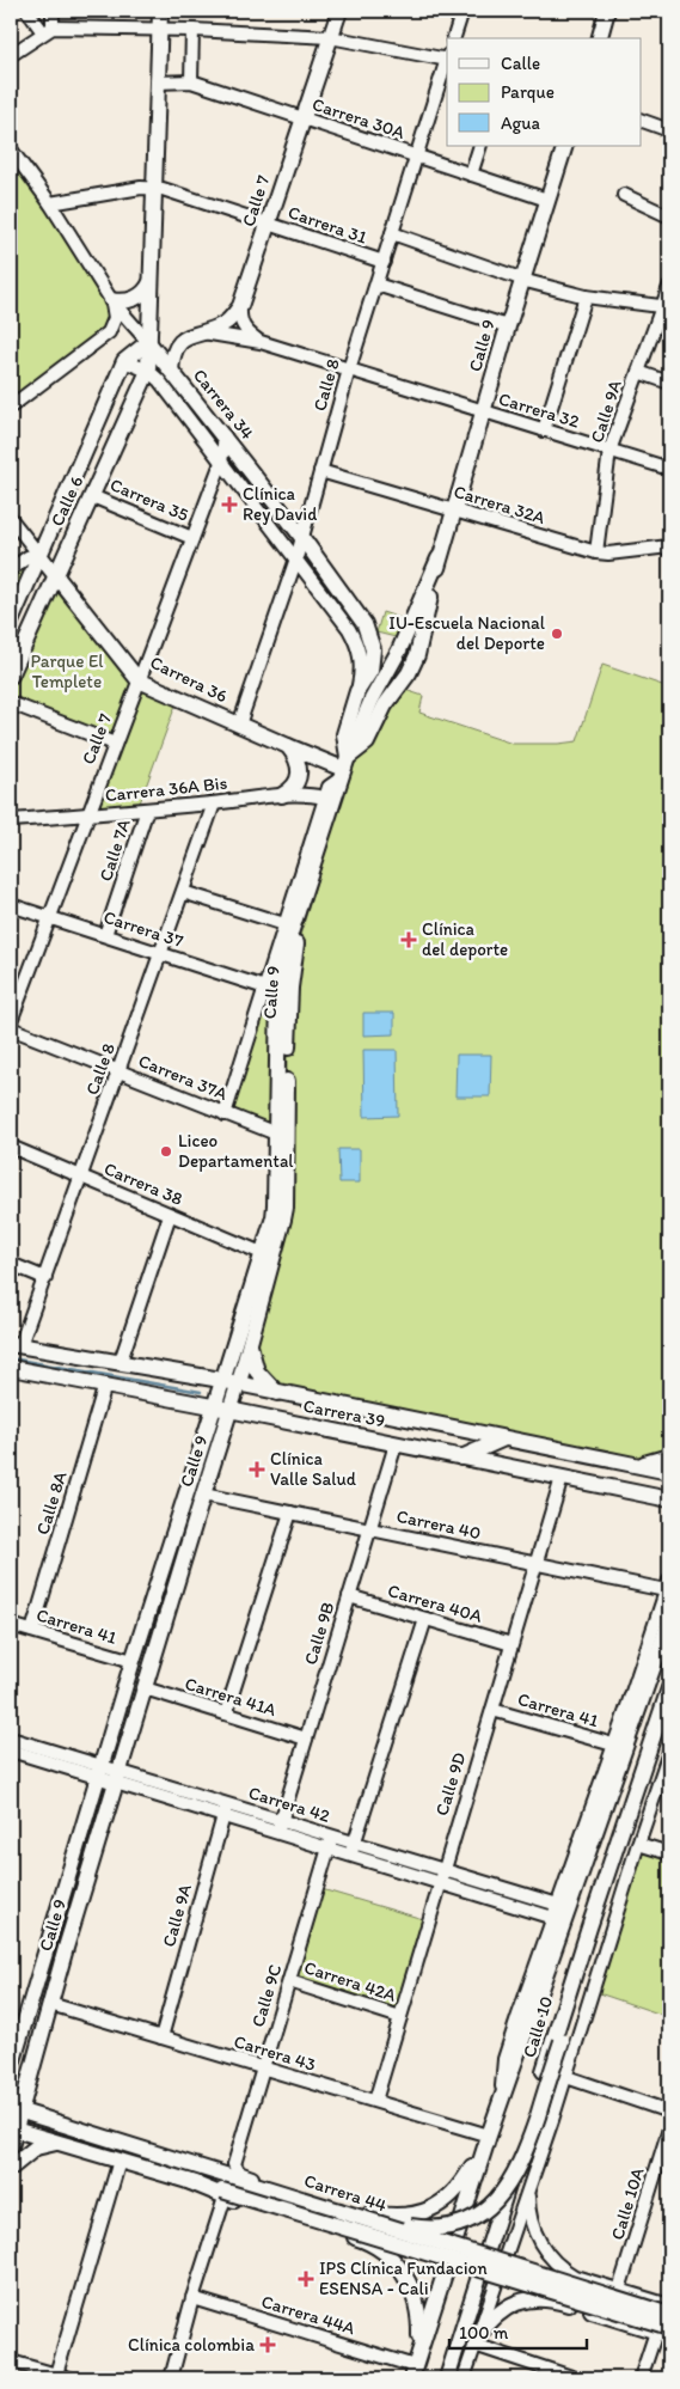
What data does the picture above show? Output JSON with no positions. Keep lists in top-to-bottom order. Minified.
{"streets":{"main road":["Calle 7","Calle 9","Carrera 34","Calle 6","Carrera 36","Carrera 39","Calle 10","Carrera 44"],"street":["Carrera 30A","Carrera 31","Calle 8","Carrera 32","Calle 9A","Carrera 35","Carrera 32A","Carrera 36A Bis","Calle 7A","Carrera 37","Carrera 37A","Carrera 38","Calle 8A","Carrera 40","Carrera 40A","Carrera 41","Calle 9B","Carrera 41A","Calle 9D","Carrera 42","Carrera 42A","Calle 9C","Carrera 43","Calle 10A","Carrera 44A"]},"crossings":[["Carrera 30A","Calle 7"],["Carrera 30A","Calle 9"],["Carrera 30A","Calle 8"],["Carrera 30A","Calle 6"],["Calle 7","Carrera 31"],["Calle 7","Carrera 34"],["Calle 7","Carrera 32"],["Calle 7","Carrera 35"],["Calle 7","Carrera 36"],["Calle 7","Carrera 36A Bis"],["Calle 7","Carrera 37"],["Carrera 31","Calle 9"],["Carrera 31","Calle 8"],["Carrera 31","Carrera 34"],["Carrera 31","Calle 9A"],["Carrera 31","Calle 6"],["Calle 9","Carrera 34"],["Calle 9","Carrera 32"],["Calle 9","Carrera 32A"],["Calle 9","Carrera 36"],["Calle 9","Carrera 36A Bis"],["Calle 9","Carrera 37"],["Calle 9","Carrera 37A"],["Calle 9","Carrera 38"],["Calle 9","Carrera 39"],["Calle 9","Carrera 40"],["Calle 9","Carrera 41"],["Calle 9","Carrera 41A"],["Calle 9","Carrera 42"],["Calle 9","Carrera 43"],["Calle 9","Carrera 44"],["Calle 8","Carrera 34"],["Calle 8","Carrera 32"],["Calle 8","Carrera 32A"],["Calle 8","Carrera 36"],["Calle 8","Carrera 36A Bis"],["Calle 8","Carrera 37"],["Calle 8","Carrera 37A"],["Calle 8","Carrera 38"],["Calle 8","Carrera 39"],["Carrera 34","Calle 6"],["Carrera 34","Carrera 36"],["Carrera 32","Calle 9A"],["Calle 9A","Carrera 32A"],["Calle 9A","Carrera 42"],["Calle 9A","Carrera 43"],["Carrera 35","Calle 6"],["Calle 6","Carrera 36"],["Carrera 36A Bis","Calle 7A"],["Calle 7A","Carrera 37"],["Carrera 39","Calle 8A"],["Carrera 39","Calle 9B"],["Carrera 39","Calle 9D"],["Calle 8A","Carrera 41"],["Carrera 40","Calle 9B"],["Carrera 40","Calle 9D"],["Carrera 40","Calle 10"],["Carrera 40A","Calle 9B"],["Carrera 40A","Calle 9D"],["Carrera 41","Calle 9D"],["Carrera 41","Calle 10"],["Calle 9B","Carrera 41A"],["Calle 9B","Carrera 42"],["Calle 9D","Carrera 42"],["Calle 9D","Carrera 42A"],["Calle 9D","Carrera 43"],["Carrera 42","Calle 9C"],["Carrera 42","Calle 10"],["Carrera 42A","Calle 9C"],["Calle 9C","Carrera 43"],["Calle 9C","Carrera 44"],["Calle 10","Carrera 43"],["Calle 10","Carrera 44A"]],"parks":["Parque El Templete"],"places":{"health":["Clínica Rey David","Clínica del deporte","Clínica Valle Salud","IPS Clínica Fundacion ESENSA - Cali","Clínica colombia"],"other":["IU-Escuela Nacional del Deporte","Liceo Departamental"]},"legend":["Calle","Parque","Agua"],"scale_bar":"100 m"}
